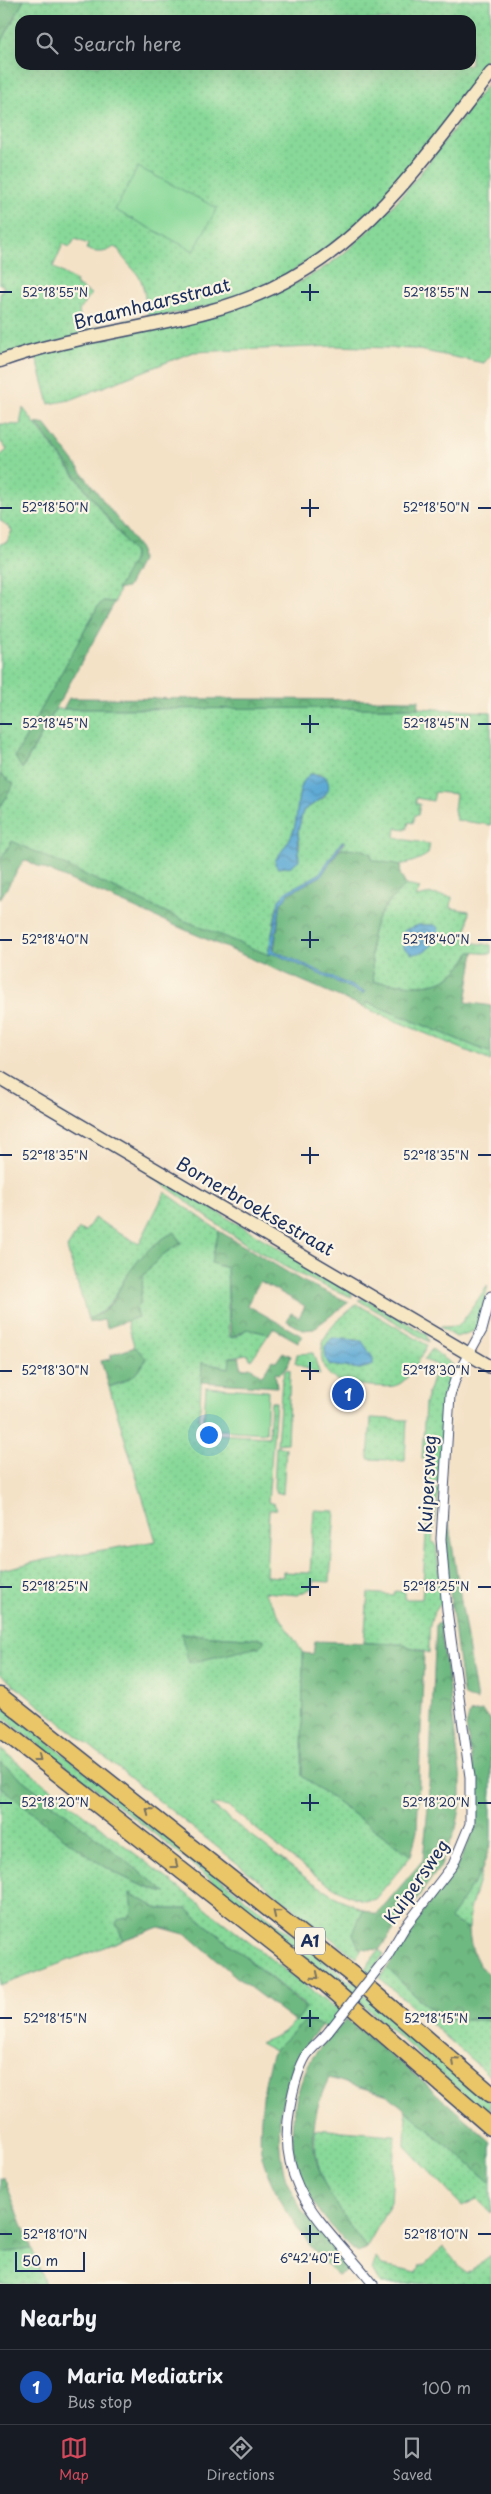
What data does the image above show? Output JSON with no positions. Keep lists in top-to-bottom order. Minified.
{"streets":{"highway":["A1"],"street":["Braamhaarsstraat","Bornerbroeksestraat","Kuipersweg"]},"crossings":[["Bornerbroeksestraat","Kuipersweg"]],"scale_bar":"50 m","page":{"search":"Search here","pins":"1","scale":"50 m","heading":"Nearby","list":[{"mark":"1","name":"Maria Mediatrix","note":"Bus stop","value":"100 m"}],"nav":["Map","Directions","Saved"]},"coordinates":["52°18'55\"N","52°18'50\"N","52°18'45\"N","52°18'40\"N","52°18'35\"N","52°18'30\"N","52°18'25\"N","52°18'20\"N","52°18'15\"N","52°18'10\"N","6°42'40\"E"]}
